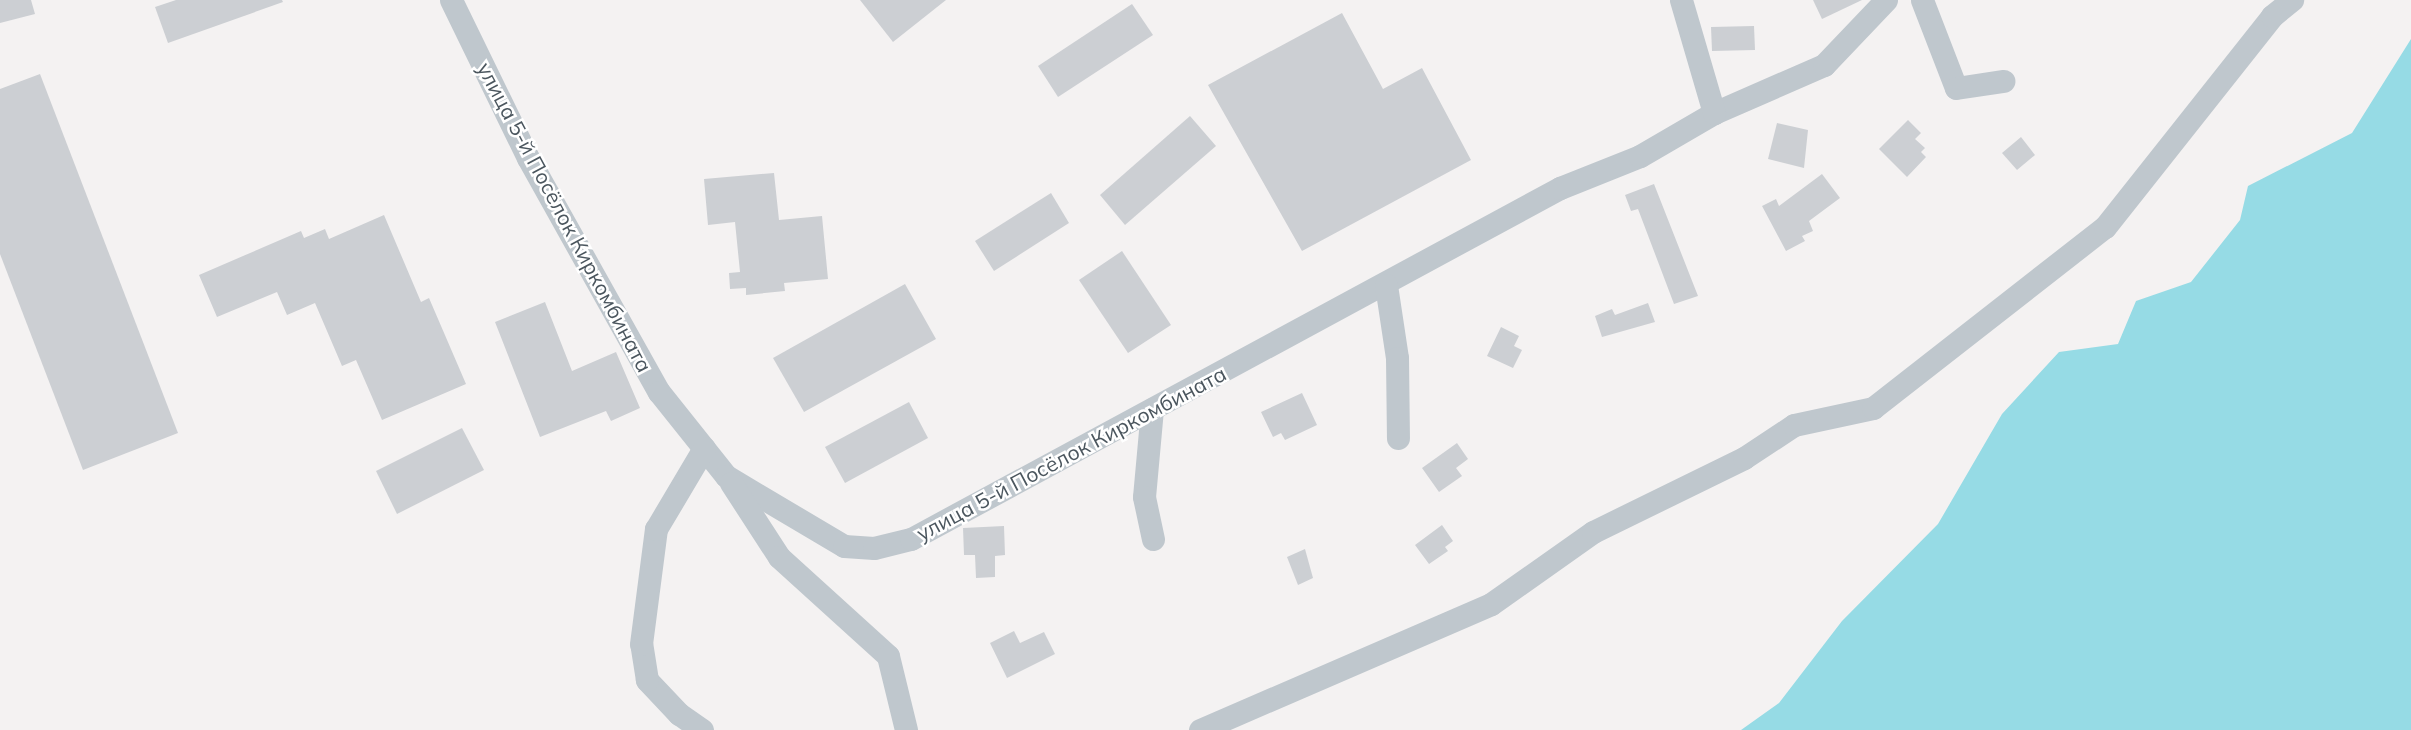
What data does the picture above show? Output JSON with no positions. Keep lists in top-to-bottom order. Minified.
{"streets":{"street":["улица 5-й Посёлок Киркомбината"]}}
